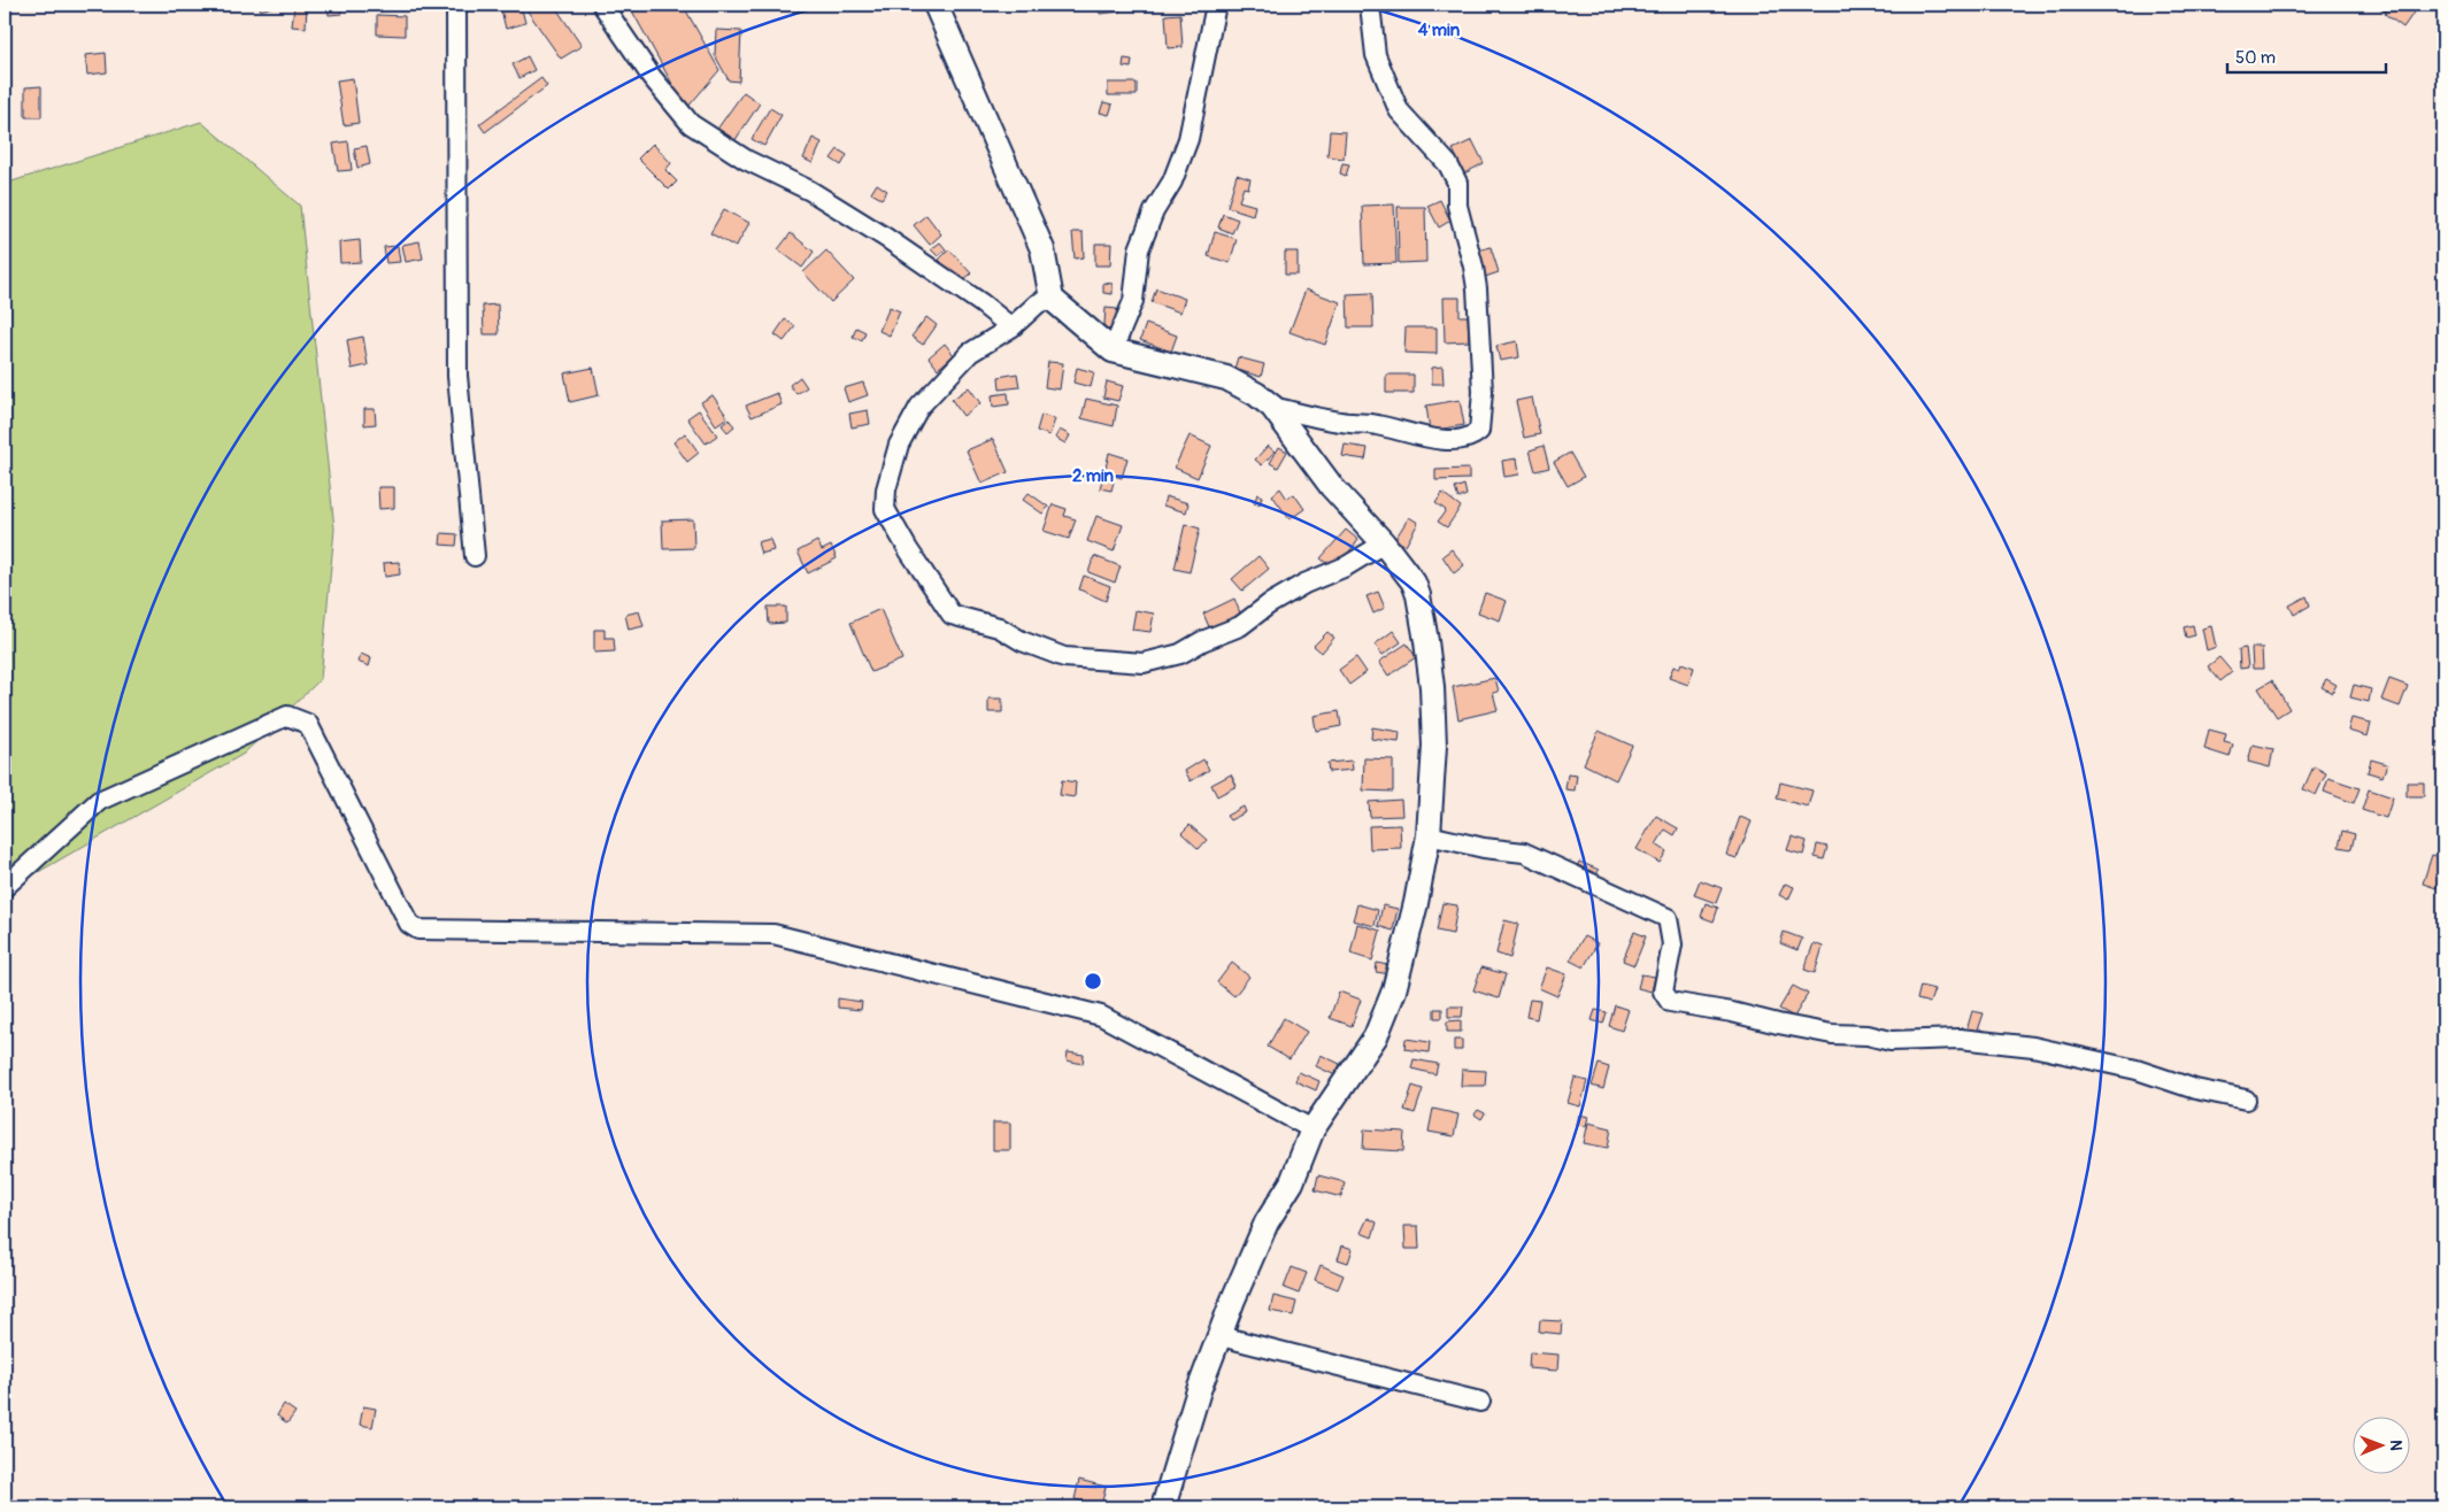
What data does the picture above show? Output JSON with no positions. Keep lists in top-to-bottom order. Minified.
{"scale_bar":"50 m","north":"right","rings":["4 min","2 min"]}
